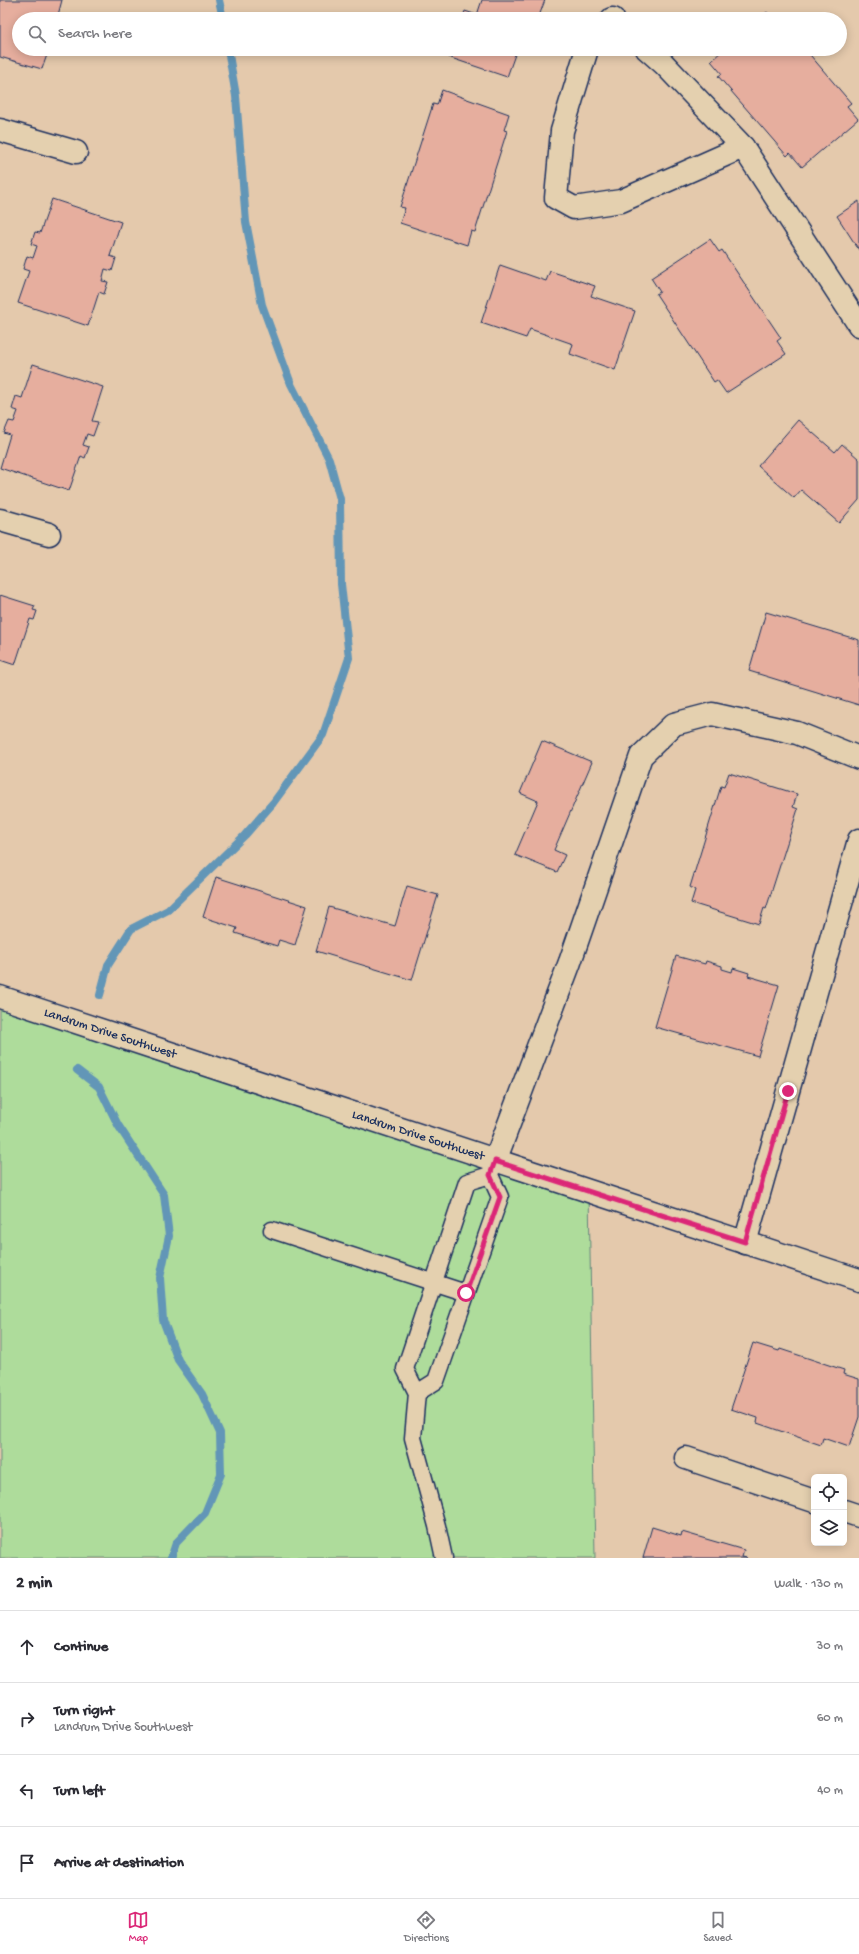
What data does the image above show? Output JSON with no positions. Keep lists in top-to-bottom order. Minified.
{"streets":{"street":["Landrum Drive Southwest"]},"page":{"search":"Search here","heading":["2 min","Walk · 130 m"],"list":[["Continue","30 m"],["Turn right","Landrum Drive Southwest","60 m"],["Turn left","40 m"],"Arrive at destination"],"nav":["Map","Directions","Saved"]}}
